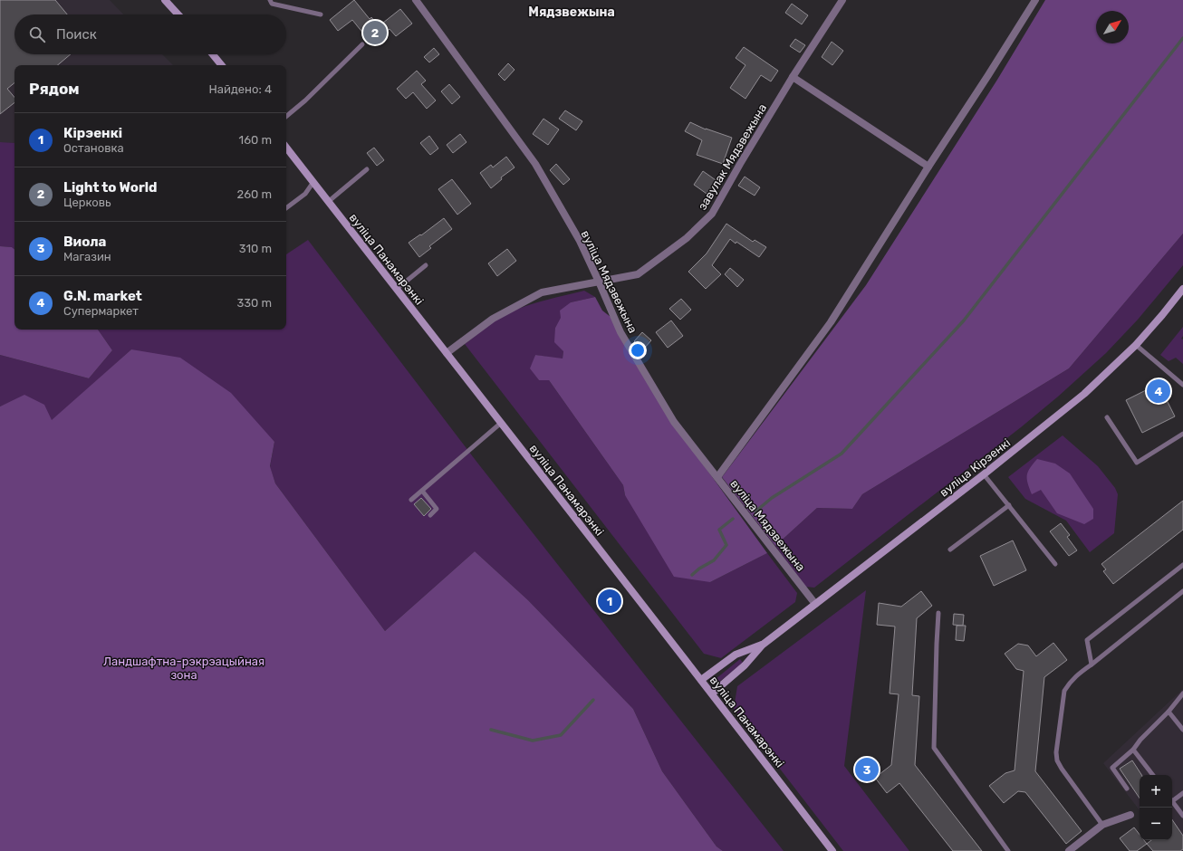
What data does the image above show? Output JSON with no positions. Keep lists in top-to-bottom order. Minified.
{"streets":{"main road":["вуліца Панамарэнкі","вуліца Кірэенкі"],"street":["завулак Мядзвежына","вуліца Мядзвежына"]},"crossings":[["завулак Мядзвежына","вуліца Панамарэнкі"],["завулак Мядзвежына","вуліца Мядзвежына"],["вуліца Панамарэнкі","вуліца Кірэенкі"],["вуліца Мядзвежына","вуліца Кірэенкі"]],"districts":["Мядзвежына"],"parks":["Ландшафтна-рэкрэацыйная зона"],"north":"top right","page":{"search":"Поиск","pins":["2","4","1","3"],"heading":["Рядом","Найдено: 4"],"list":[{"mark":"1","name":"Кірэенкі","note":"Остановка","value":"160 m"},{"mark":"2","name":"Light to World","note":"Церковь","value":"260 m"},{"mark":"3","name":"Виола","note":"Магазин","value":"310 m"},{"mark":"4","name":"G.N. market","note":"Супермаркет","value":"330 m"}],"map_buttons":["+","−"]}}
